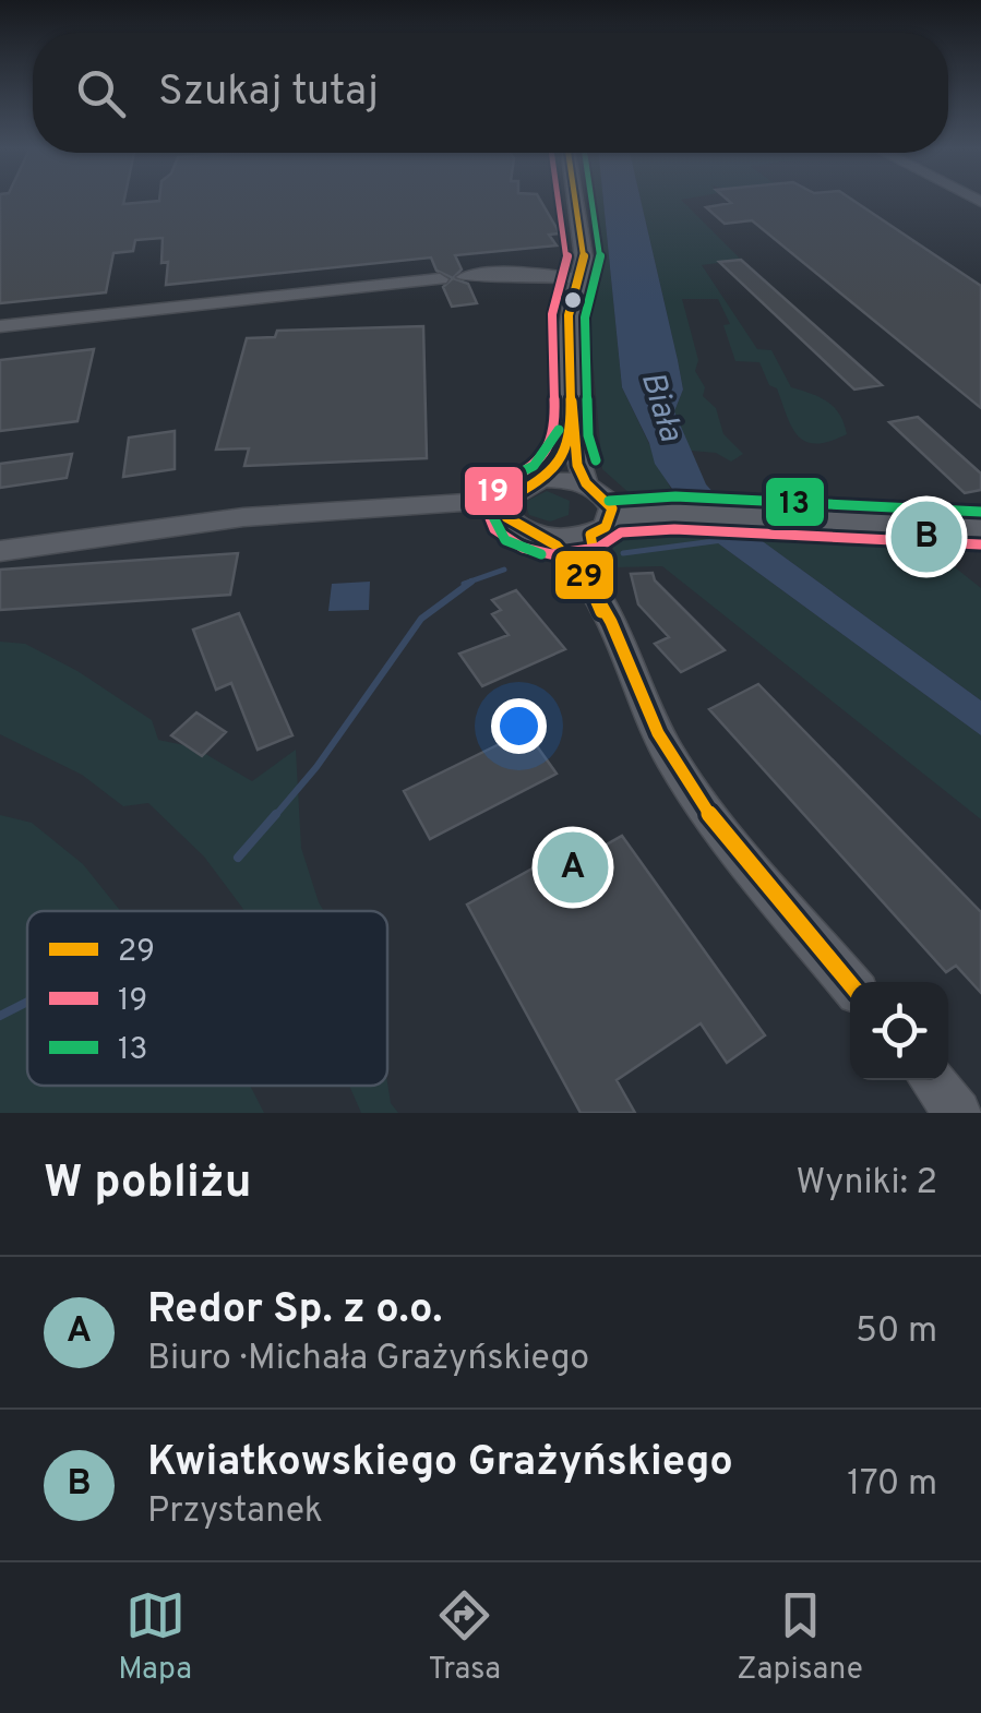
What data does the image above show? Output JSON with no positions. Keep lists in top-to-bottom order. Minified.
{"water":["Biała"],"lines":["transit line 29","transit line 19","transit line 13"],"legend":["29","19","13"],"page":{"search":"Szukaj tutaj","pins":["B","A"],"heading":["W pobliżu","Wyniki: 2"],"list":[{"mark":"A","name":"Redor Sp. z o.o.","note":"Biuro · Michała Grażyńskiego","value":"50 m"},{"mark":"B","name":"Kwiatkowskiego Grażyńskiego","note":"Przystanek","value":"170 m"}],"nav":["Mapa","Trasa","Zapisane"]}}
